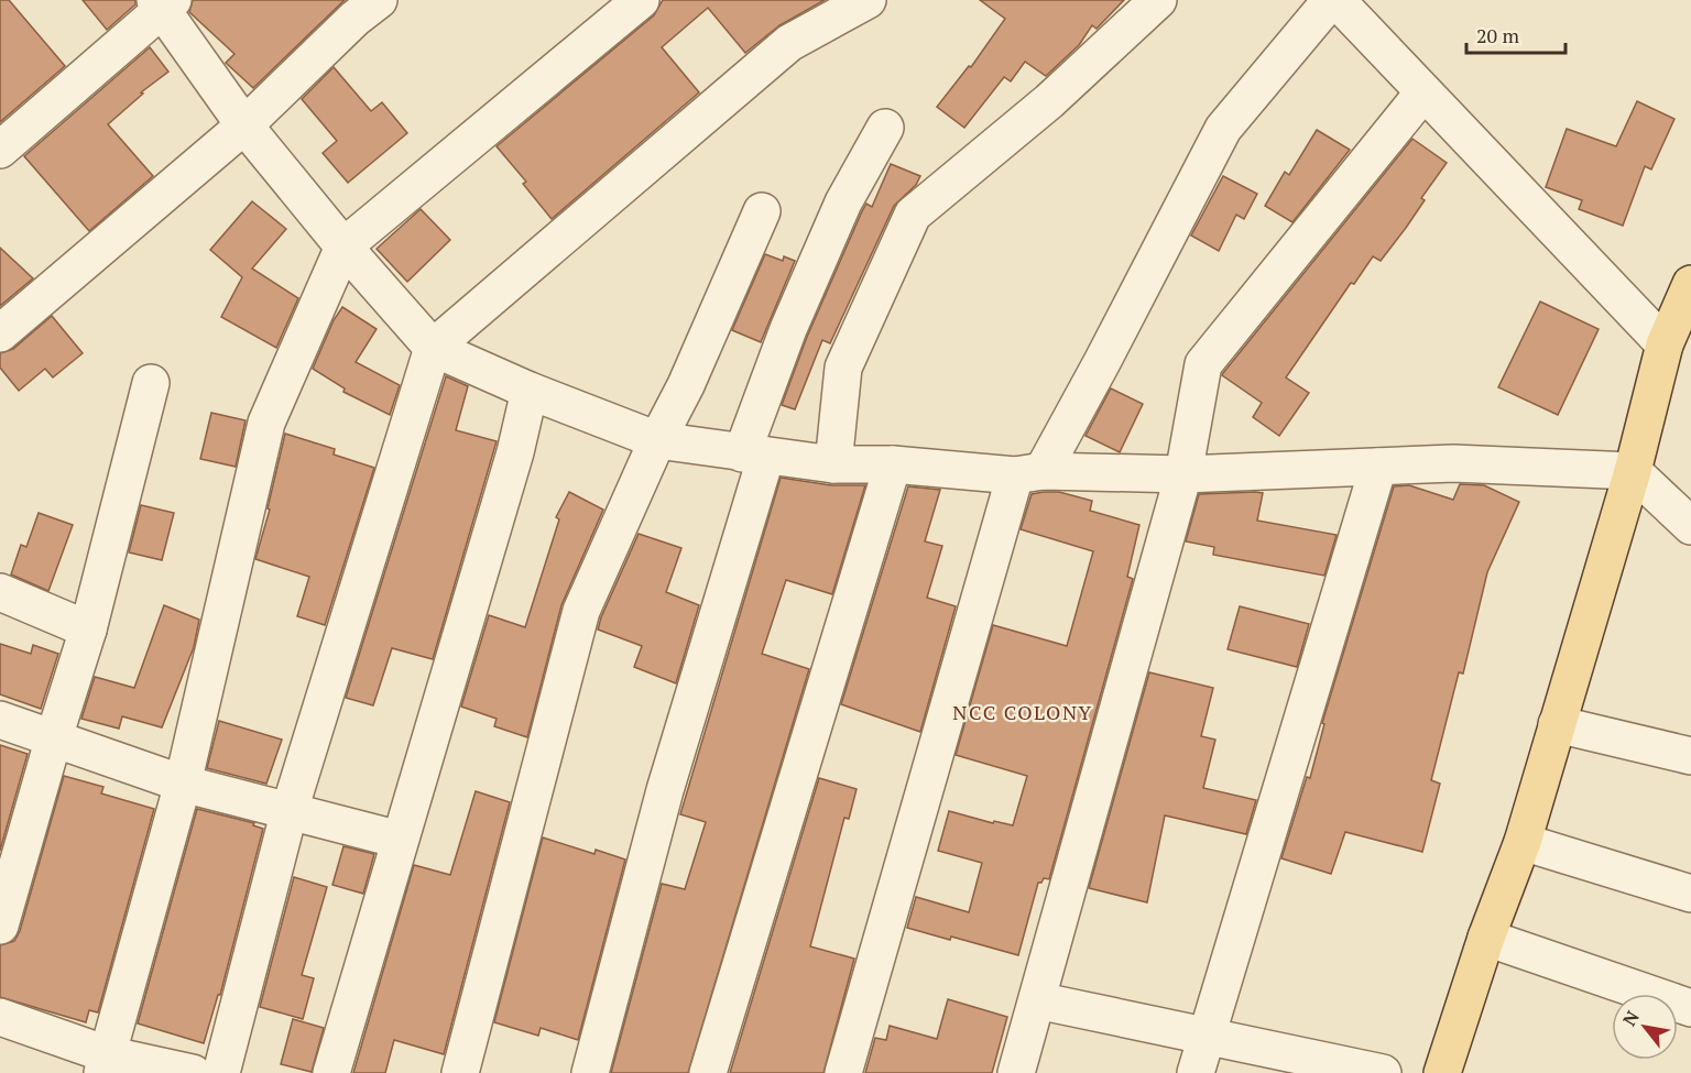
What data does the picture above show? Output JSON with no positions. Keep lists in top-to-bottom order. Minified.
{"districts":["NCC COLONY"],"scale_bar":"20 m","north":"top left"}
